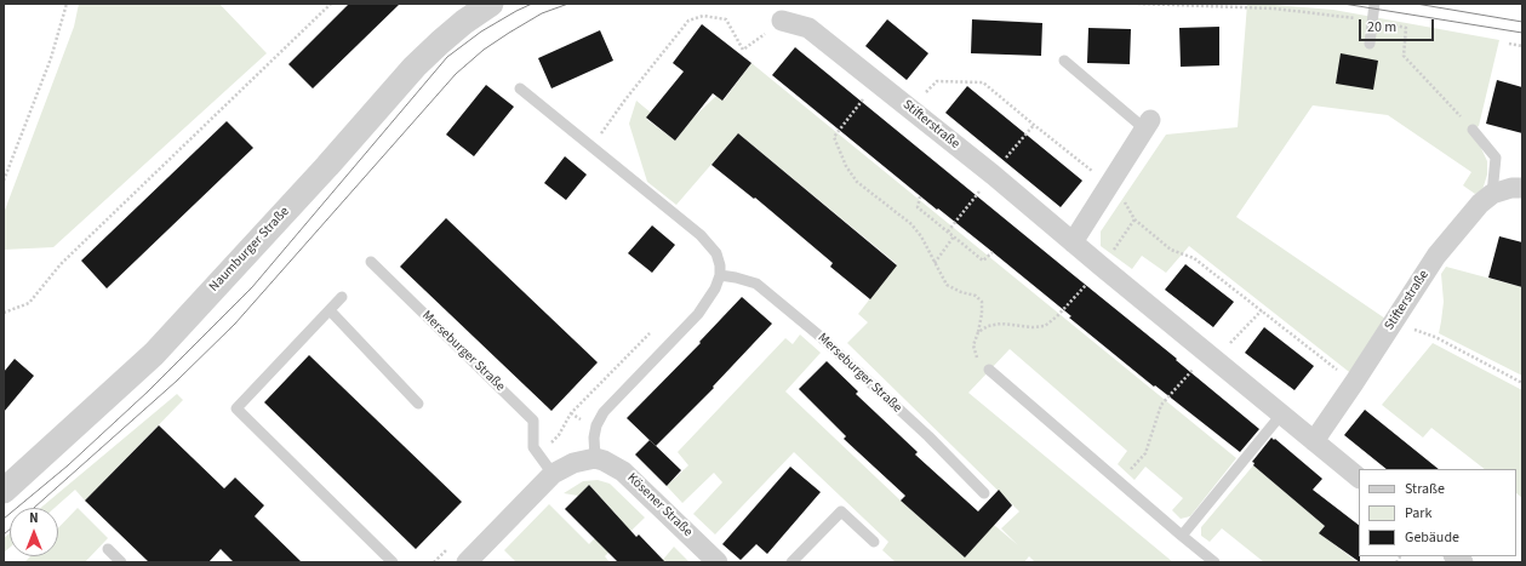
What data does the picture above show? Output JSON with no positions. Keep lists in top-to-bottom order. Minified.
{"streets":{"street":["Stifterstraße","Naumburger Straße","Kösener Straße"],"lane":["Merseburger Straße"]},"legend":["Straße","Park","Gebäude"],"scale_bar":"20 m","north":"top"}
